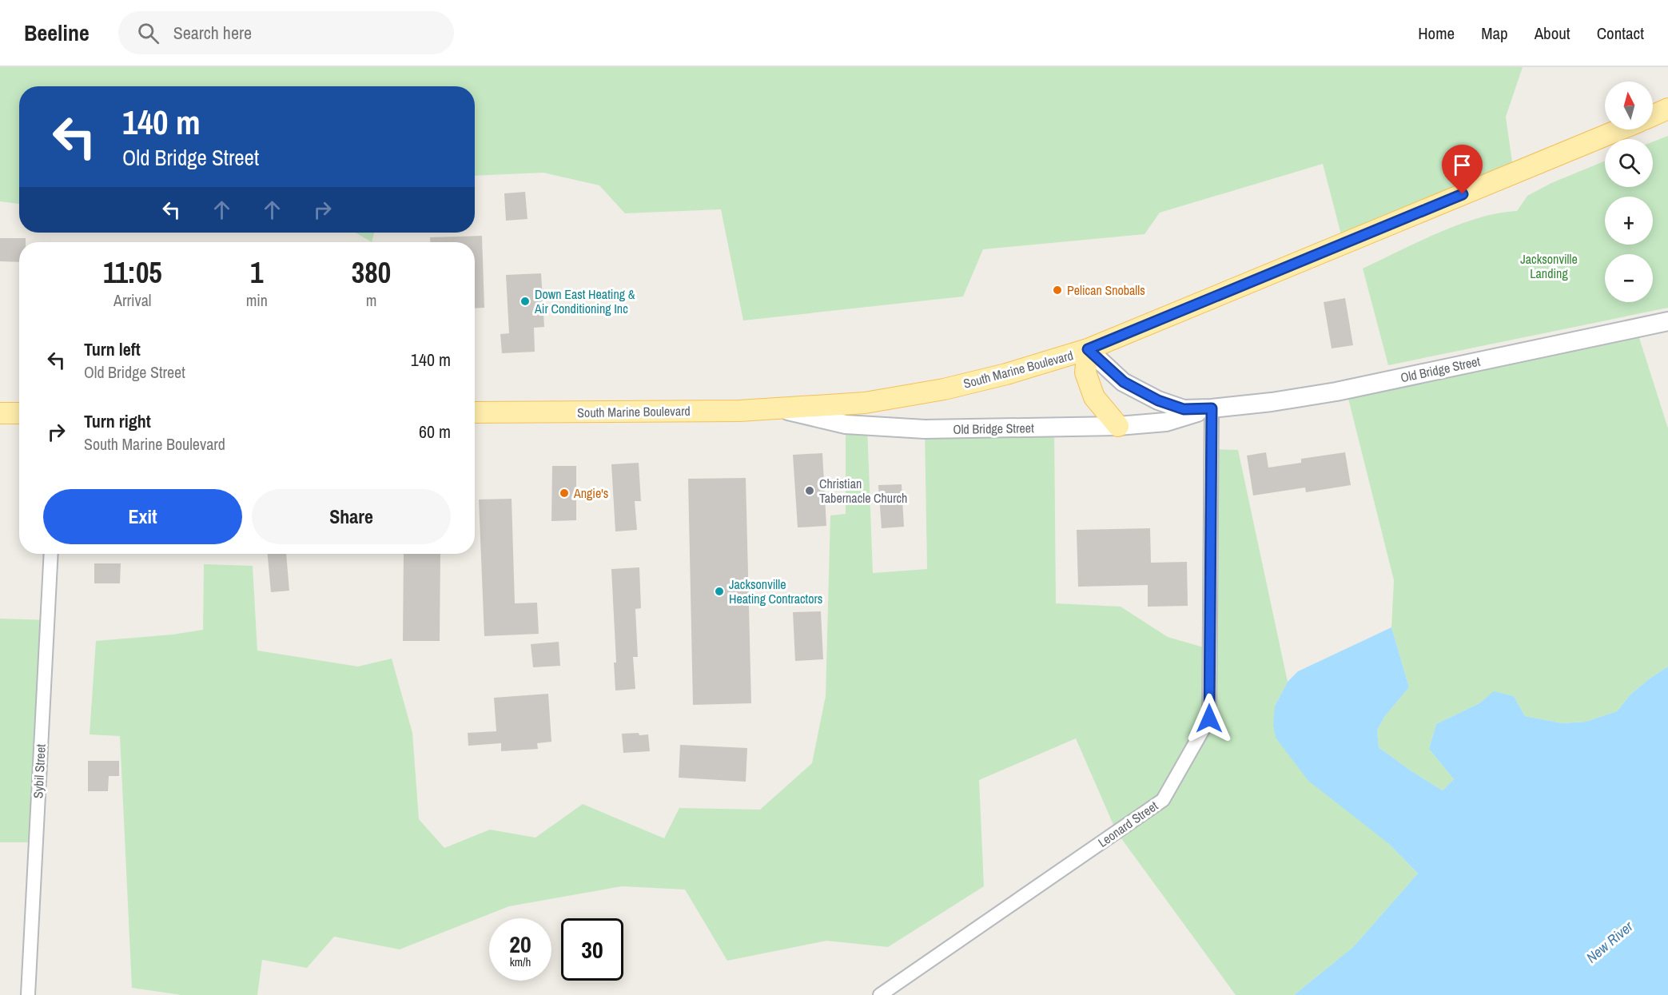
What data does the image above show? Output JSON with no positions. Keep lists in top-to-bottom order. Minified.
{"streets":{"main road":["South Marine Boulevard","Old Bridge Street"],"street":["Sybil Street","Leonard Street"]},"crossings":[["South Marine Boulevard","Old Bridge Street"],["Old Bridge Street","Leonard Street"]],"water":["New River"],"parks":["Jacksonville Landing"],"places":["Pelican Snoballs","Down East Heating & Air Conditioning Inc","Christian Tabernacle Church","Angie's","Jacksonville Heating Contractors"],"north":"top","page":{"header":"Beeline","search":"Search here","nav":["Home","Map","About","Contact"],"map_buttons":["+","−"],"turn":["140 m","Old Bridge Street"],"eta":["11:05","Arrival","1","min","380","m"],"list":[{"name":"Turn left","note":"Old Bridge Street","value":"140 m"},{"name":"Turn right","note":"South Marine Boulevard","value":"60 m"}],"buttons":["Exit","Share"],"speed":"20 km/h","limit":"30"}}
